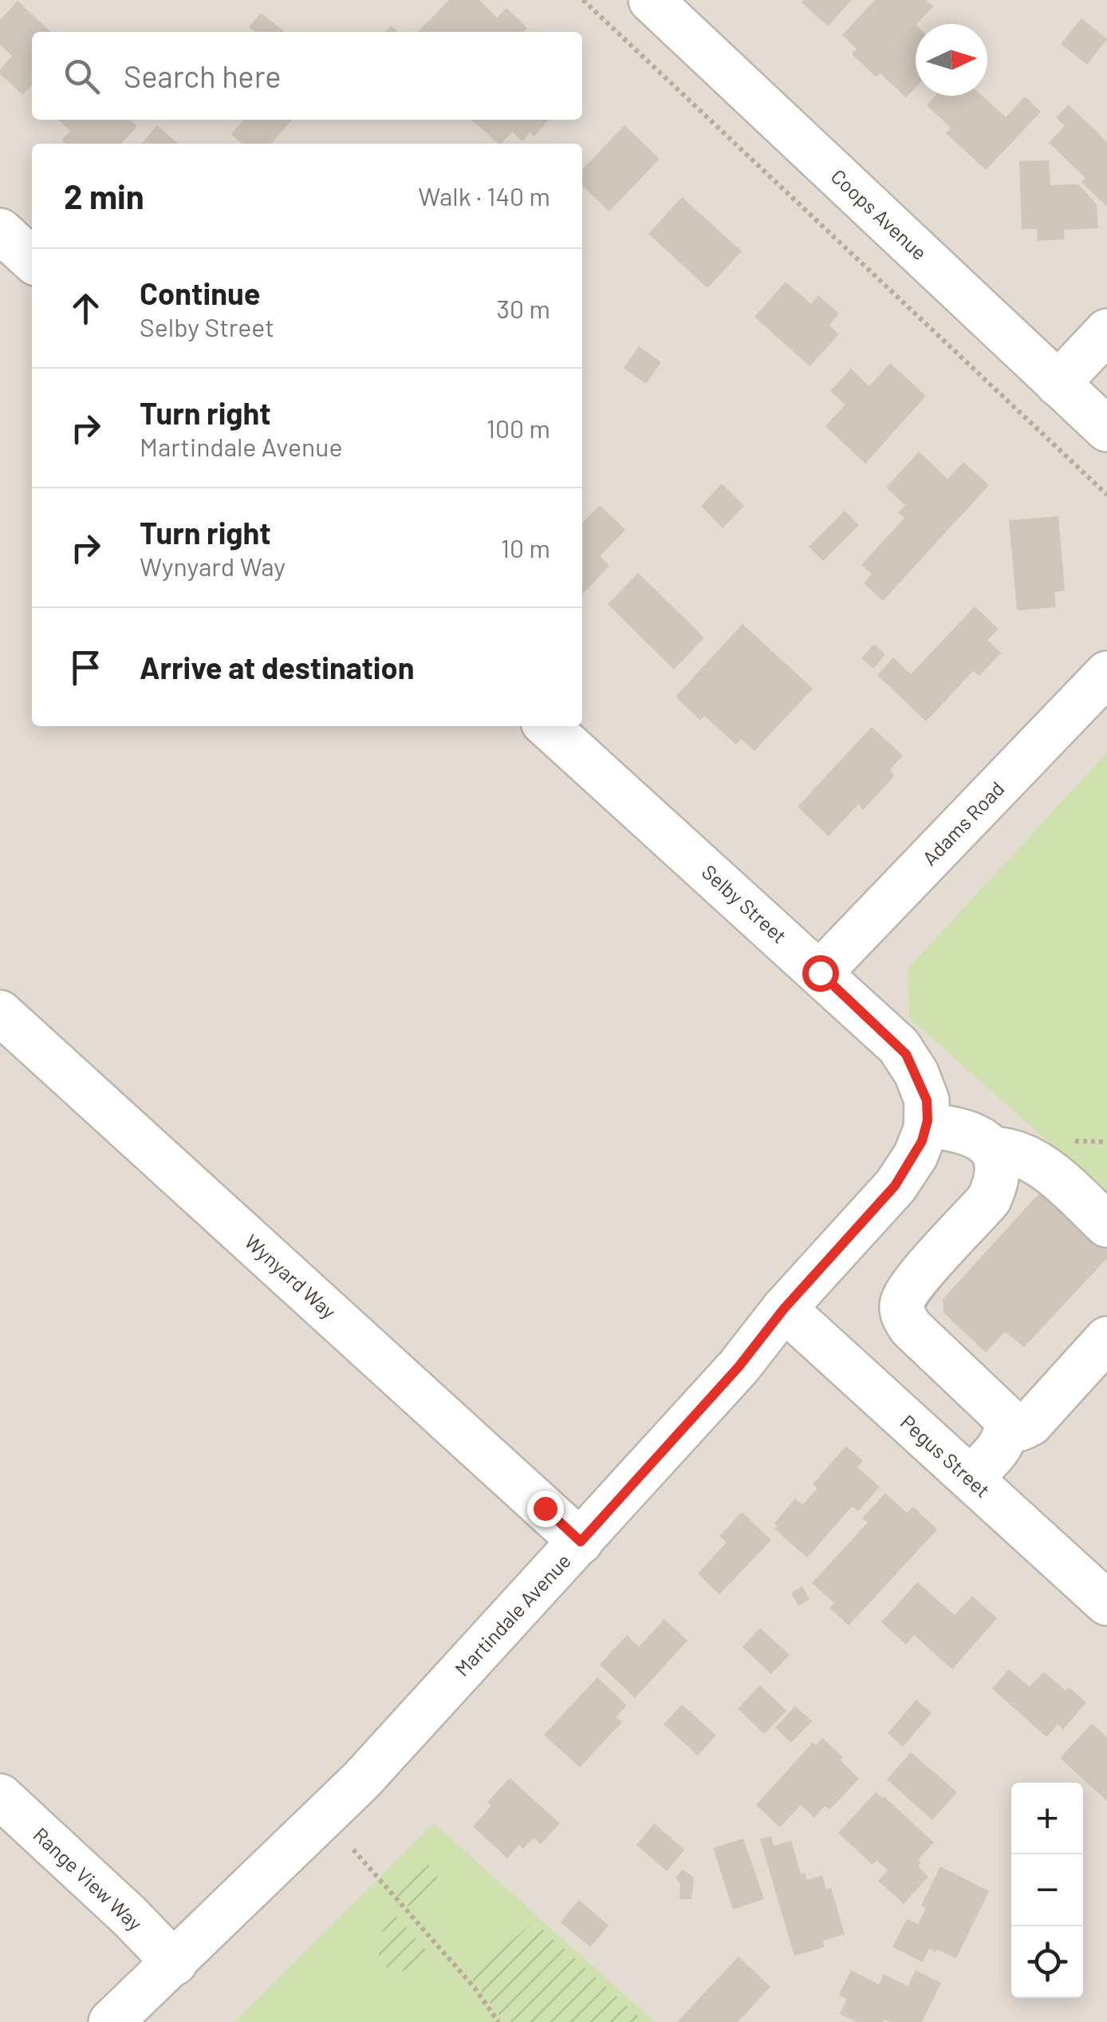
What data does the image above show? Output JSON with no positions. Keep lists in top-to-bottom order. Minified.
{"streets":{"street":["Coops Avenue","Adams Road","Selby Street","Wynyard Way","Pegus Street","Martindale Avenue","Range View Way"]},"crossings":[["Adams Road","Selby Street"],["Selby Street","Martindale Avenue"],["Wynyard Way","Martindale Avenue"],["Pegus Street","Martindale Avenue"],["Martindale Avenue","Range View Way"]],"north":"right","page":{"search":"Search here","heading":["2 min","Walk · 140 m"],"list":[["Continue","Selby Street","30 m"],["Turn right","Martindale Avenue","100 m"],["Turn right","Wynyard Way","10 m"],"Arrive at destination"],"map_buttons":["+","−"]}}
